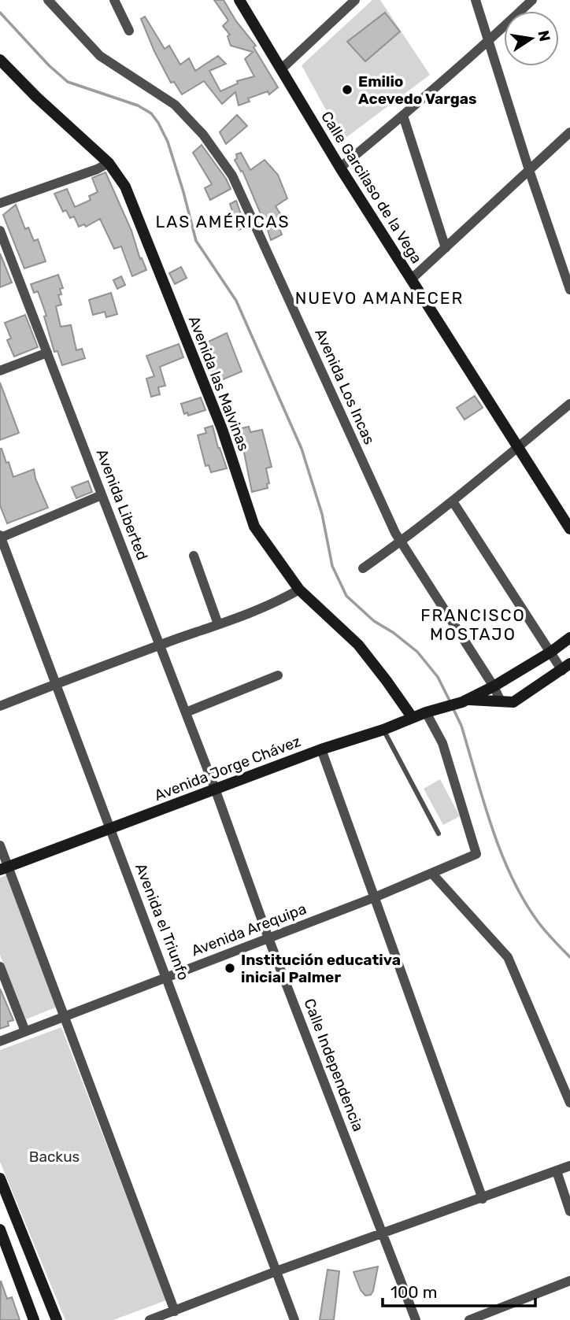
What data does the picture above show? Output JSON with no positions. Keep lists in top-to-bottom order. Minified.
{"streets":{"street":["Calle Garcilaso de la Vega","Avenida las Malvinas","Avenida Los Incas","Avenida Liberted","Avenida Jorge Chávez","Avenida el Triunfo","Avenida Arequipa","Calle Independencia"]},"crossings":[["Avenida las Malvinas","Avenida Jorge Chávez"],["Avenida Liberted","Avenida Jorge Chávez"],["Avenida Liberted","Calle Independencia"],["Avenida Jorge Chávez","Avenida el Triunfo"],["Avenida Jorge Chávez","Avenida Arequipa"],["Avenida Jorge Chávez","Calle Independencia"],["Avenida el Triunfo","Avenida Arequipa"],["Avenida Arequipa","Calle Independencia"]],"districts":["LAS AMÉRICAS","NUEVO AMANECER","FRANCISCO MOSTAJO"],"parks":["Backus"],"places":["Emilio Acevedo Vargas","Institución educativa inicial Palmer"],"scale_bar":"100 m","north":"right"}
